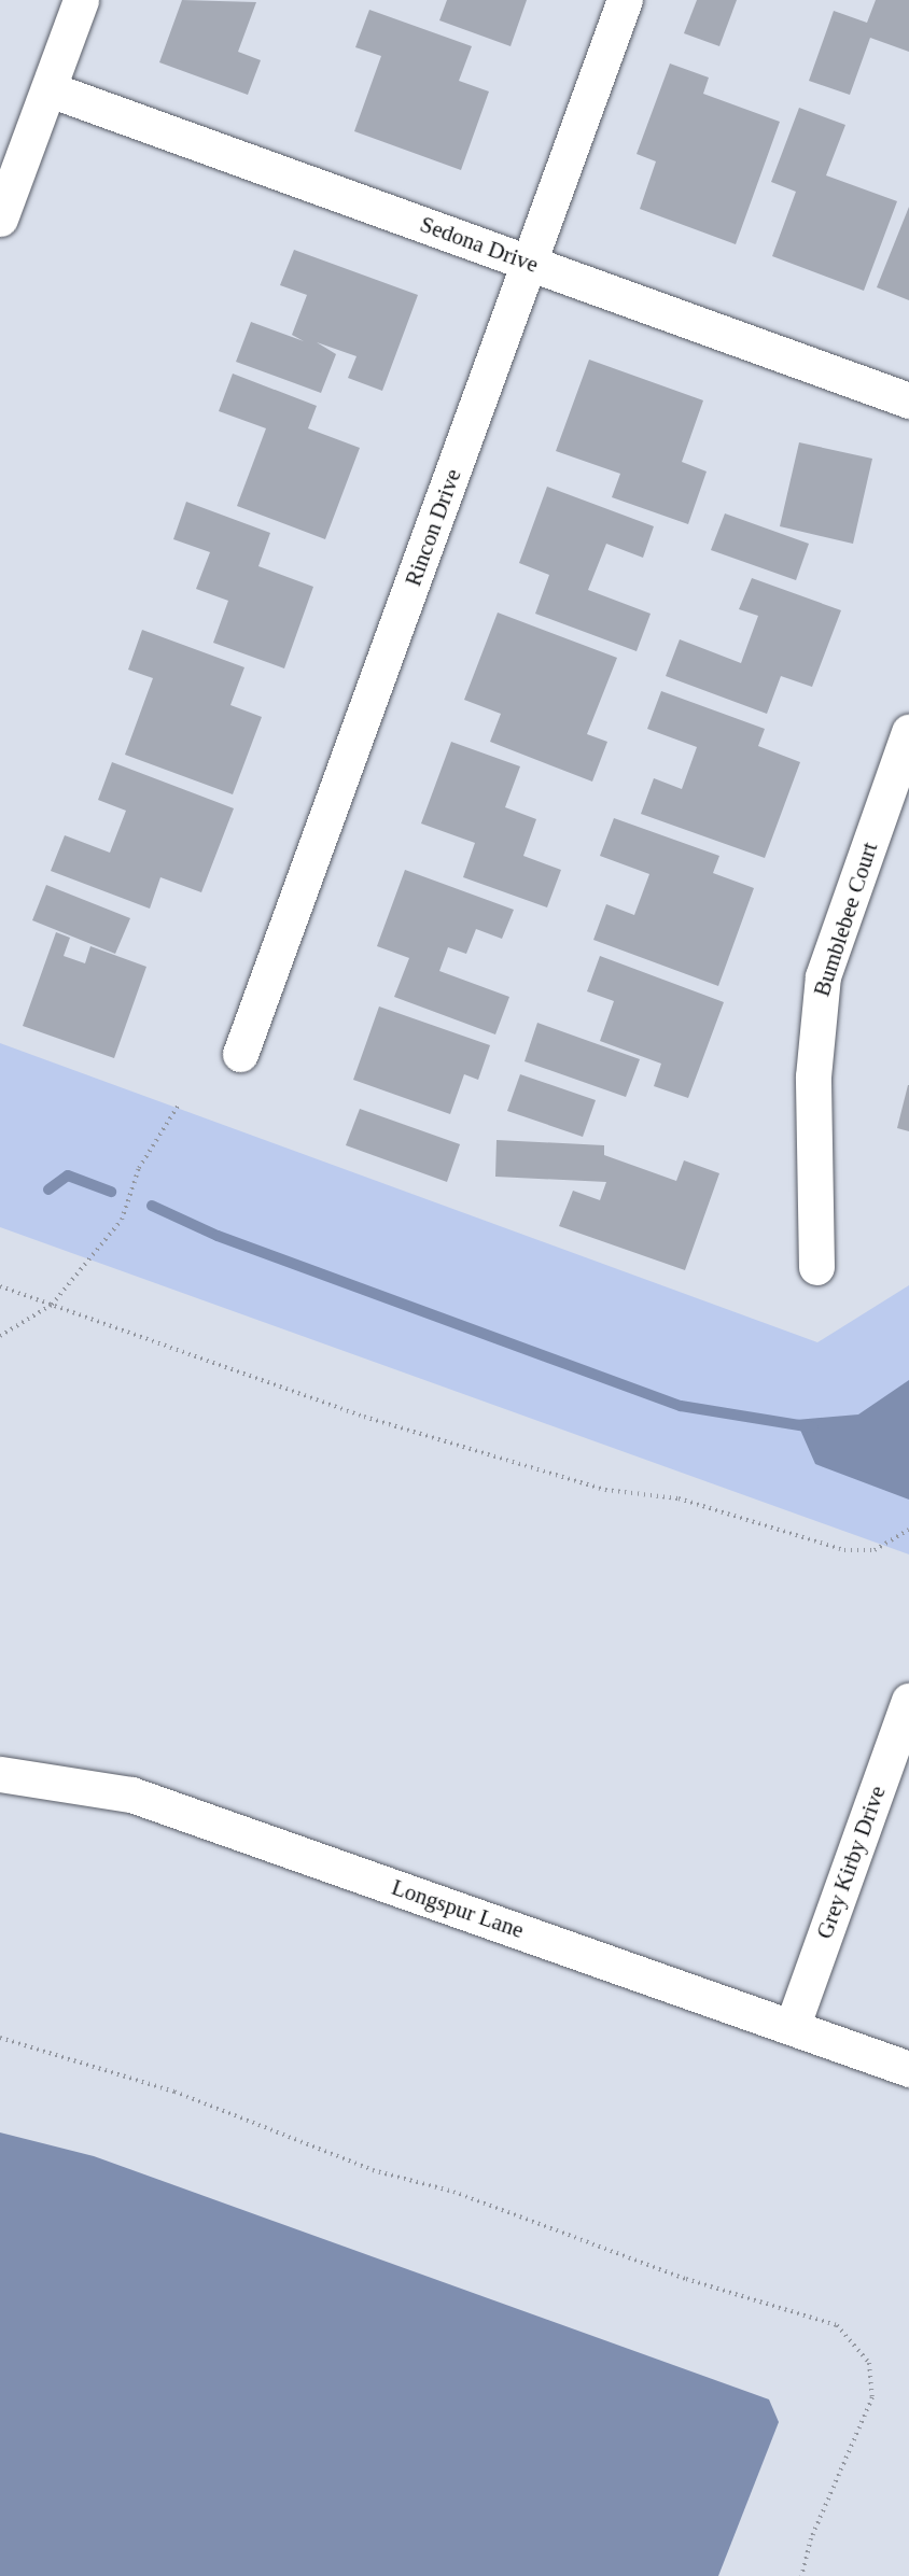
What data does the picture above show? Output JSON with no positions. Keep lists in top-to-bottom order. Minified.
{"streets":{"street":["Sedona Drive","Rincon Drive","Bumblebee Court","Grey Kirby Drive","Longspur Lane"]},"crossings":[["Sedona Drive","Rincon Drive"],["Grey Kirby Drive","Longspur Lane"]]}
